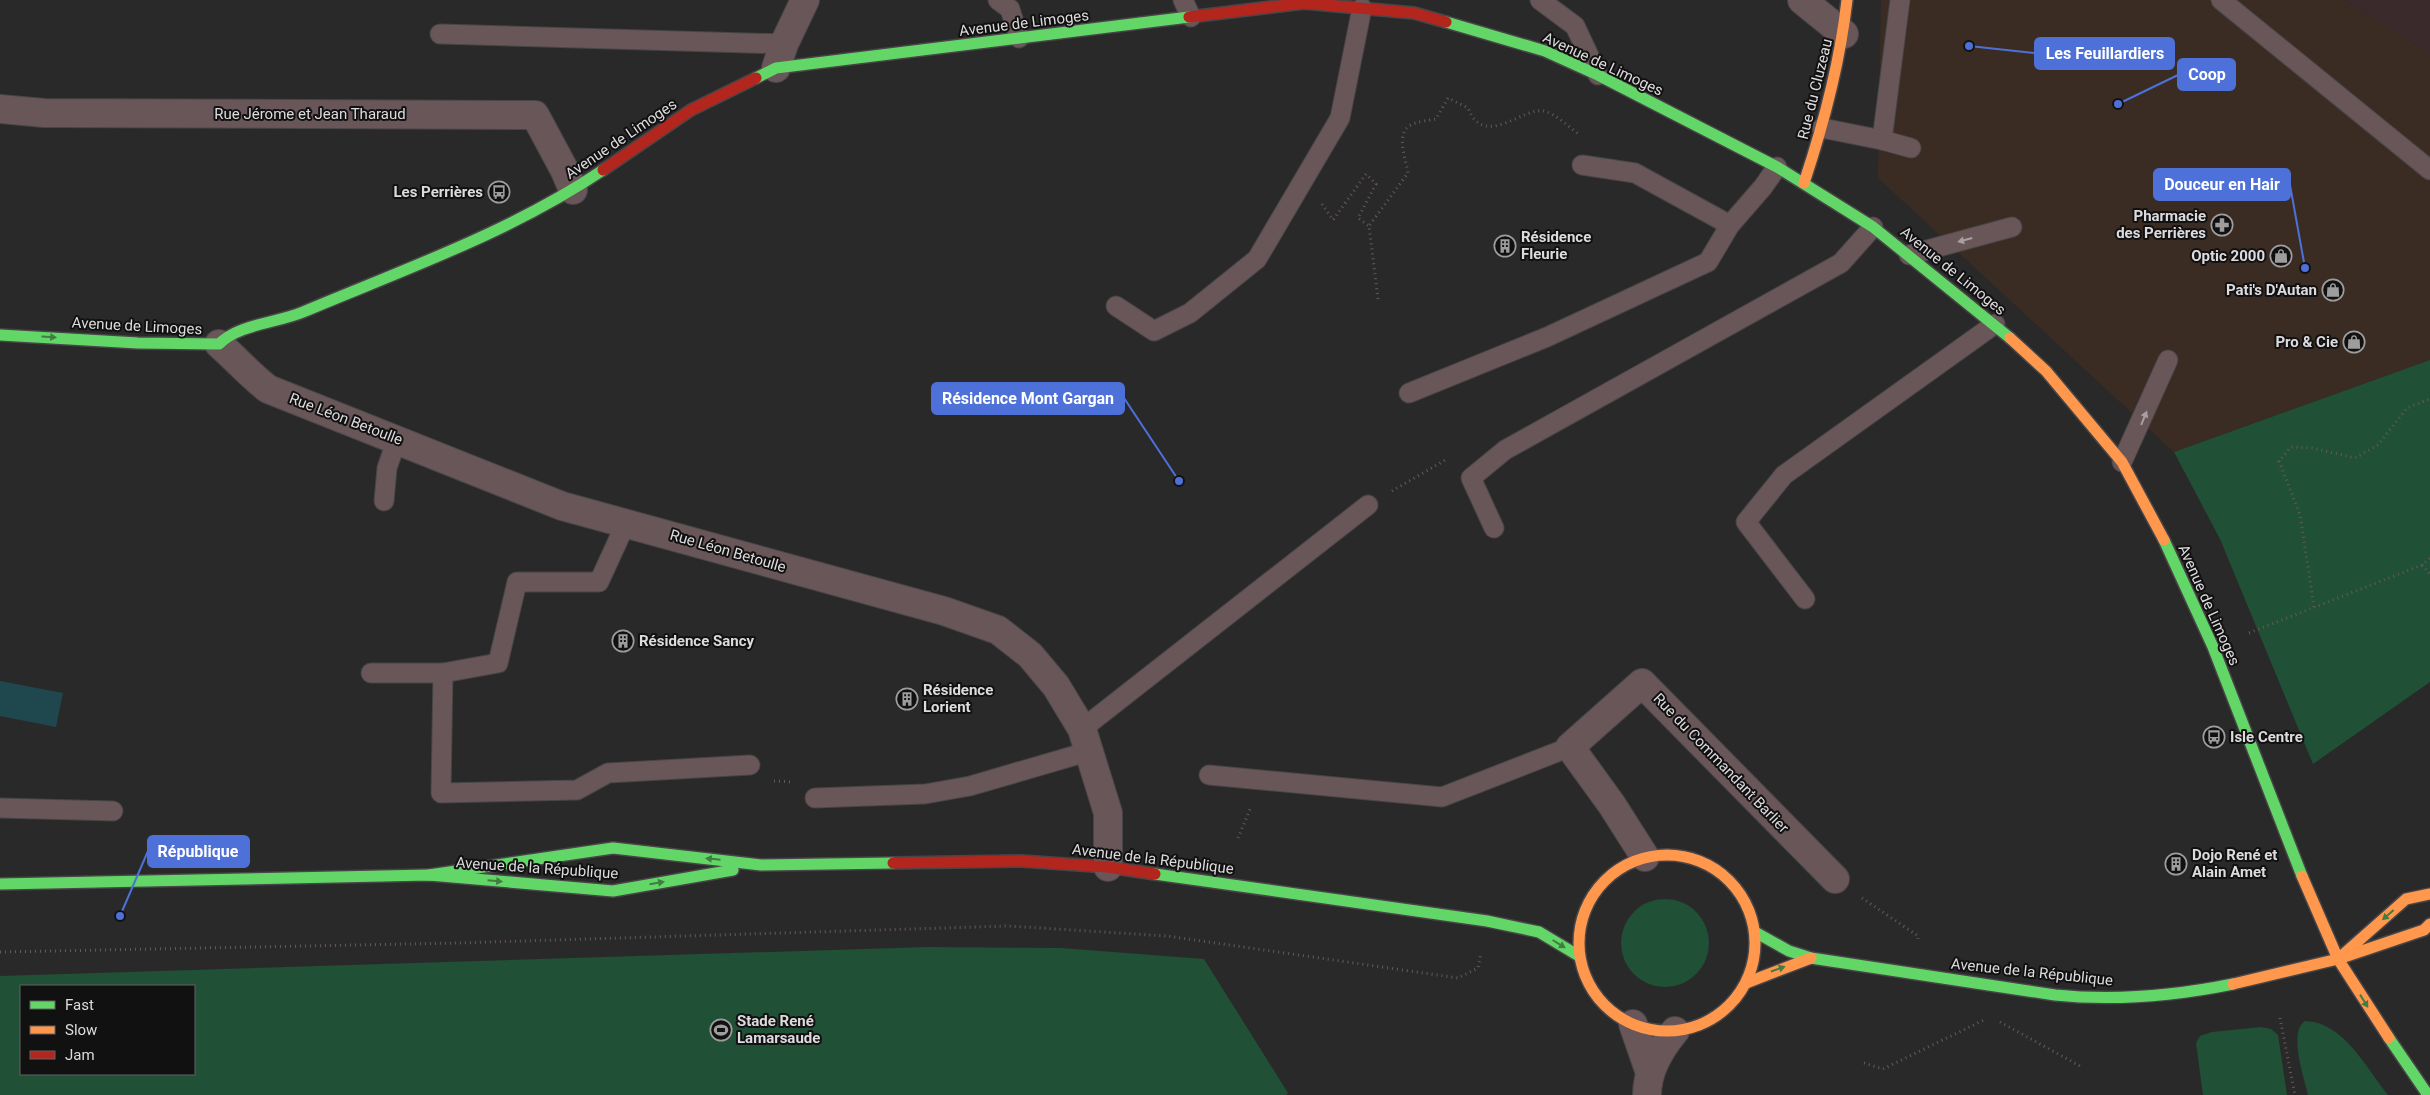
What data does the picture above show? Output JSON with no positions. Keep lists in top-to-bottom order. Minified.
{"streets":{"main road":["Avenue de Limoges","Rue du Cluzeau","Avenue de la République"],"street":["Rue Jérome et Jean Tharaud","Rue Léon Betoulle","Rue du Commandant Barlier"]},"crossings":[["Avenue de Limoges","Rue du Cluzeau"],["Avenue de Limoges","Rue Jérome et Jean Tharaud"],["Avenue de Limoges","Rue Léon Betoulle"],["Avenue de Limoges","Avenue de la République"],["Rue Léon Betoulle","Avenue de la République"]],"places":{"other":["Les Feuillardiers","Coop","Douceur en Hair","Résidence Mont Gargan","République"],"bus stop":["Les Perrières","Isle Centre"],"pharmacy":["Pharmacie des Perrières"],"building":["Résidence Fleurie","Résidence Sancy","Résidence Lorient","Dojo René et Alain Amet"],"shop":["Optic 2000","Pati's D'Autan","Pro & Cie"],"sports":["Stade René Lamarsaude"]},"legend":["Fast","Slow","Jam"]}
